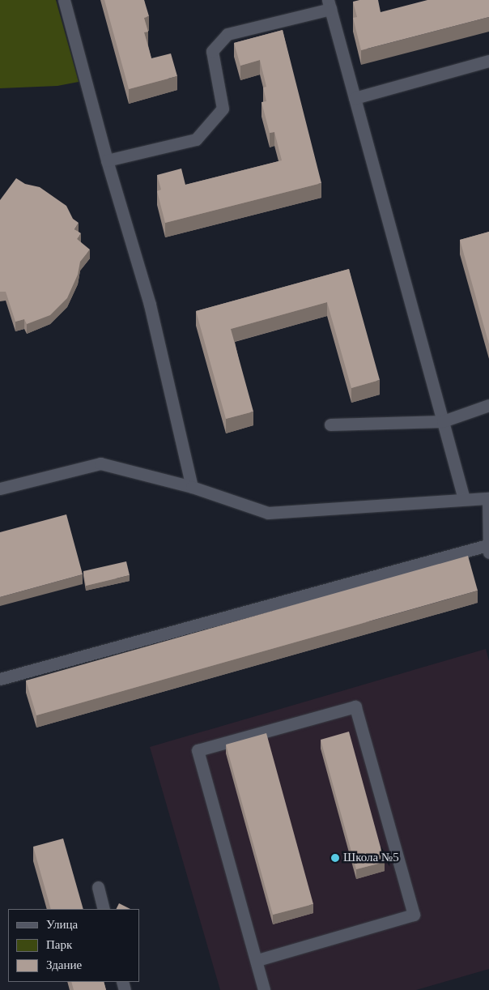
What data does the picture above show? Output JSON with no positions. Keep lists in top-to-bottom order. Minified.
{"places":["Школа №5"],"legend":["Улица","Парк","Здание"]}
